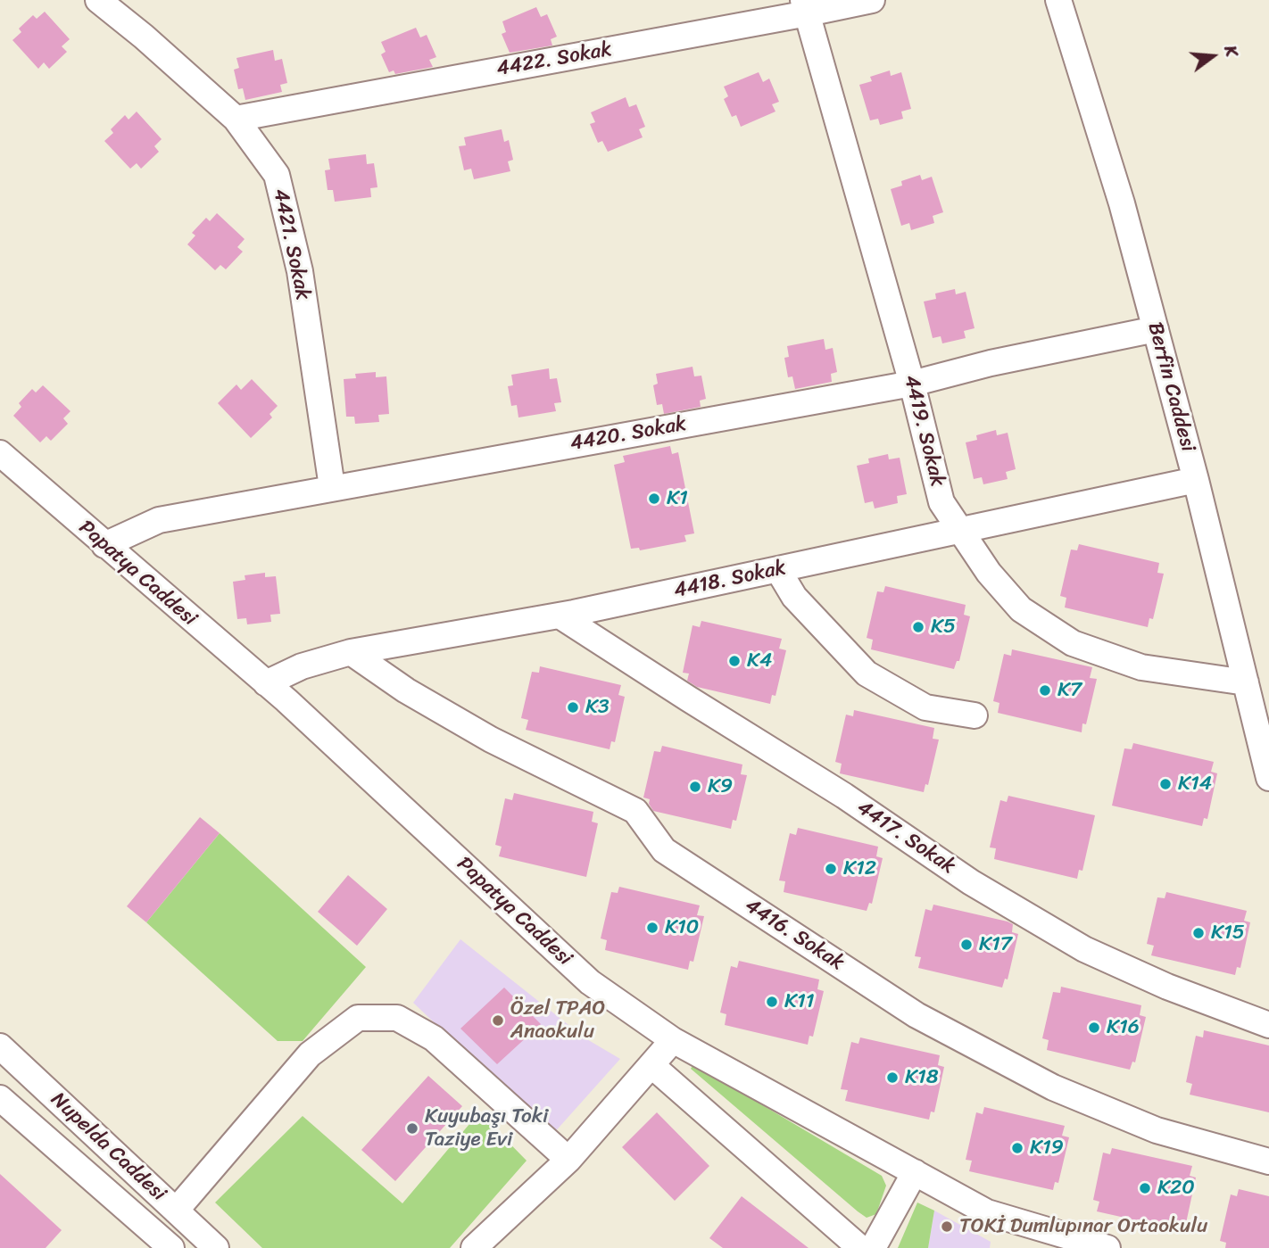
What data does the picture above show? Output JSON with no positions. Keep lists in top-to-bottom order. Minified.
{"streets":{"street":["4422. Sokak","4421. Sokak","Berfin Caddesi","4419. Sokak","4420. Sokak","Papatya Caddesi","4418. Sokak","4417. Sokak","4416. Sokak","Nupelda Caddesi"]},"crossings":[["4422. Sokak","4421. Sokak"],["4422. Sokak","4419. Sokak"],["4421. Sokak","4420. Sokak"],["Berfin Caddesi","4419. Sokak"],["Berfin Caddesi","4420. Sokak"],["Berfin Caddesi","4418. Sokak"],["4419. Sokak","4420. Sokak"],["4419. Sokak","4418. Sokak"],["4420. Sokak","Papatya Caddesi"],["Papatya Caddesi","4418. Sokak"],["4418. Sokak","4417. Sokak"],["4418. Sokak","4416. Sokak"]],"places":["K1","K5","K4","K7","K3","K14","K9","K12","K10","K15","K17","K11","Özel TPAO Anaokulu","K16","K18","Kuyubaşı Toki Taziye Evi","K19","K20","TOKİ Dumlupınar Ortaokulu"],"north":"right"}
